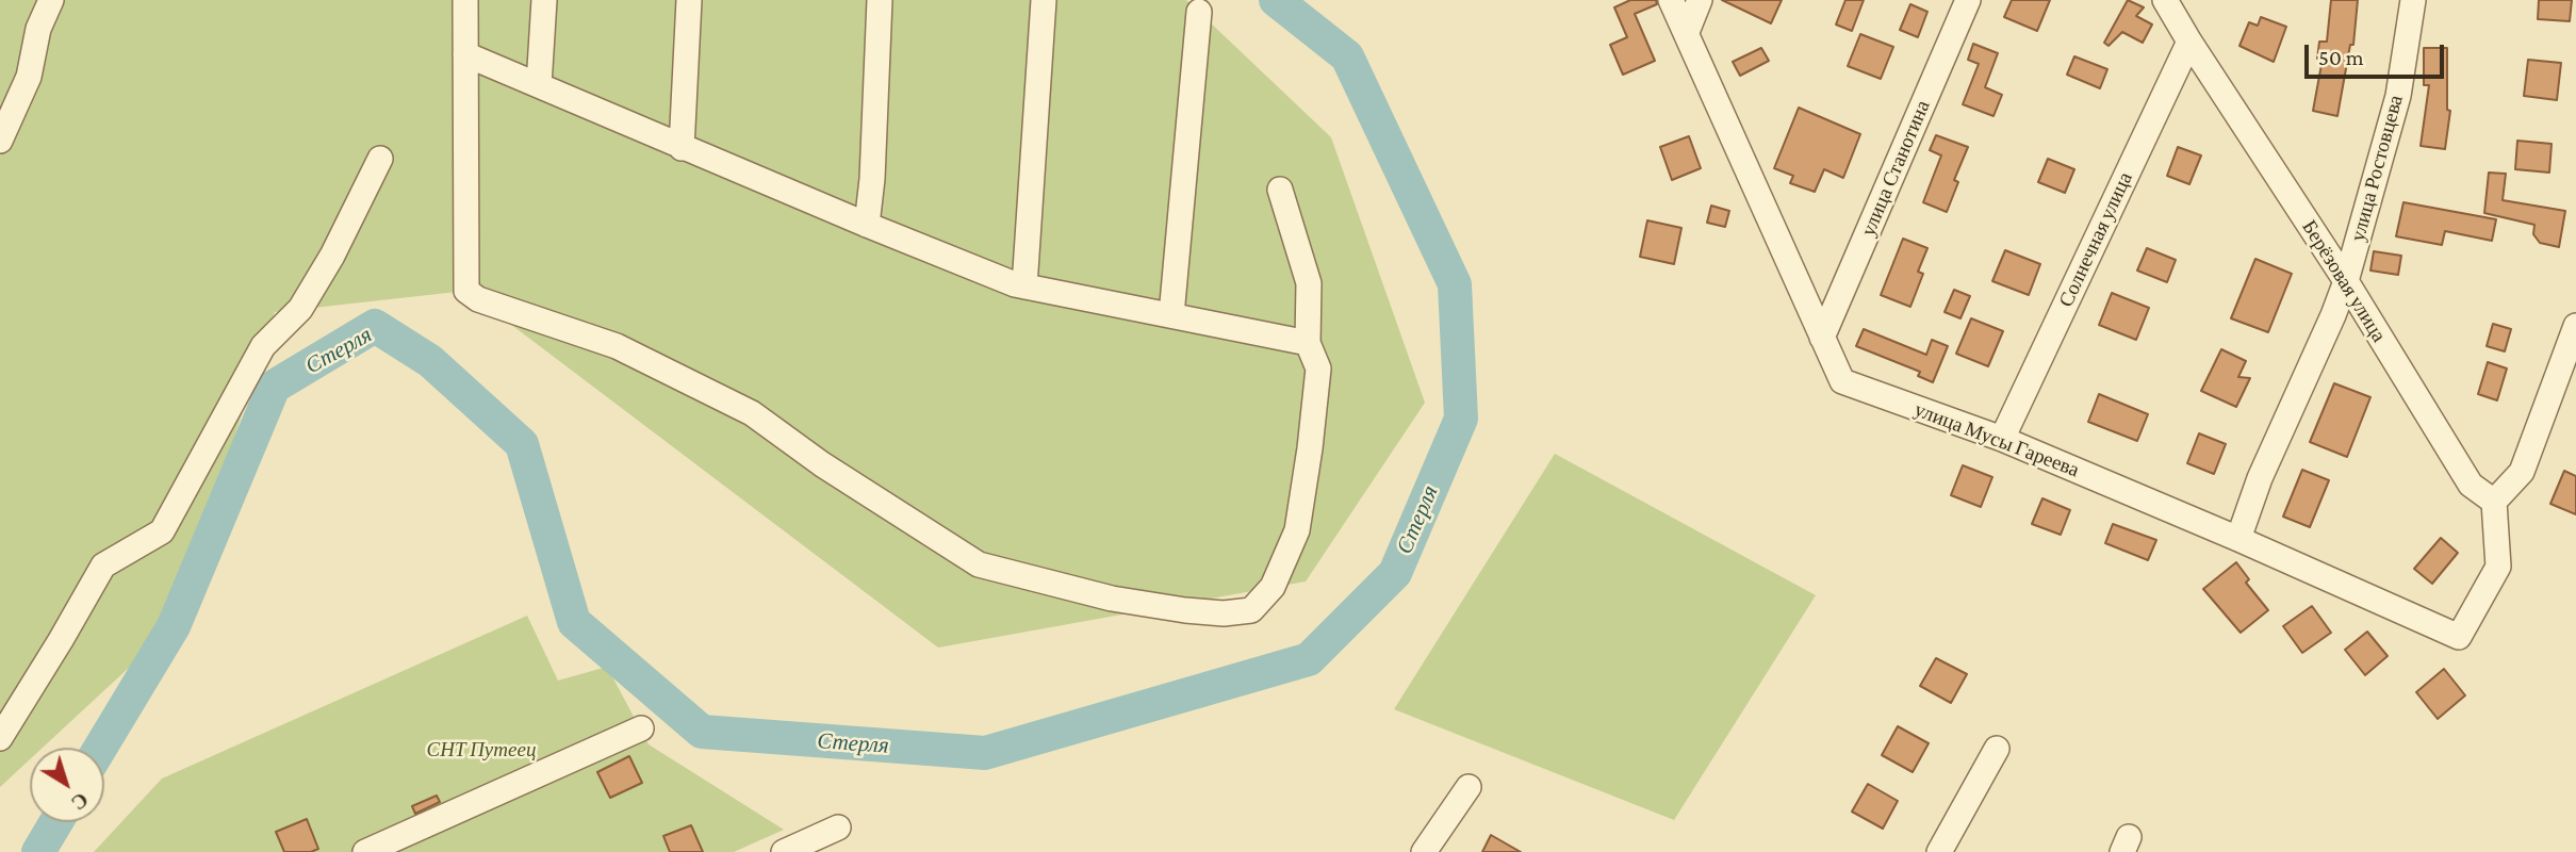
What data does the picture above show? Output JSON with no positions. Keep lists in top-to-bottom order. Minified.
{"streets":{"street":["улица Станотина","улица Ростовцева","Солнечная улица","Берёзовая улица","улица Мусы Гареева"]},"crossings":[["улица Станотина","улица Мусы Гареева"],["улица Ростовцева","Берёзовая улица"],["улица Ростовцева","улица Мусы Гареева"],["Солнечная улица","Берёзовая улица"],["Солнечная улица","улица Мусы Гареева"],["Берёзовая улица","улица Мусы Гареева"]],"water":["Стерля"],"parks":["СНТ Путеец"],"scale_bar":"50 m","north":"bottom right"}
